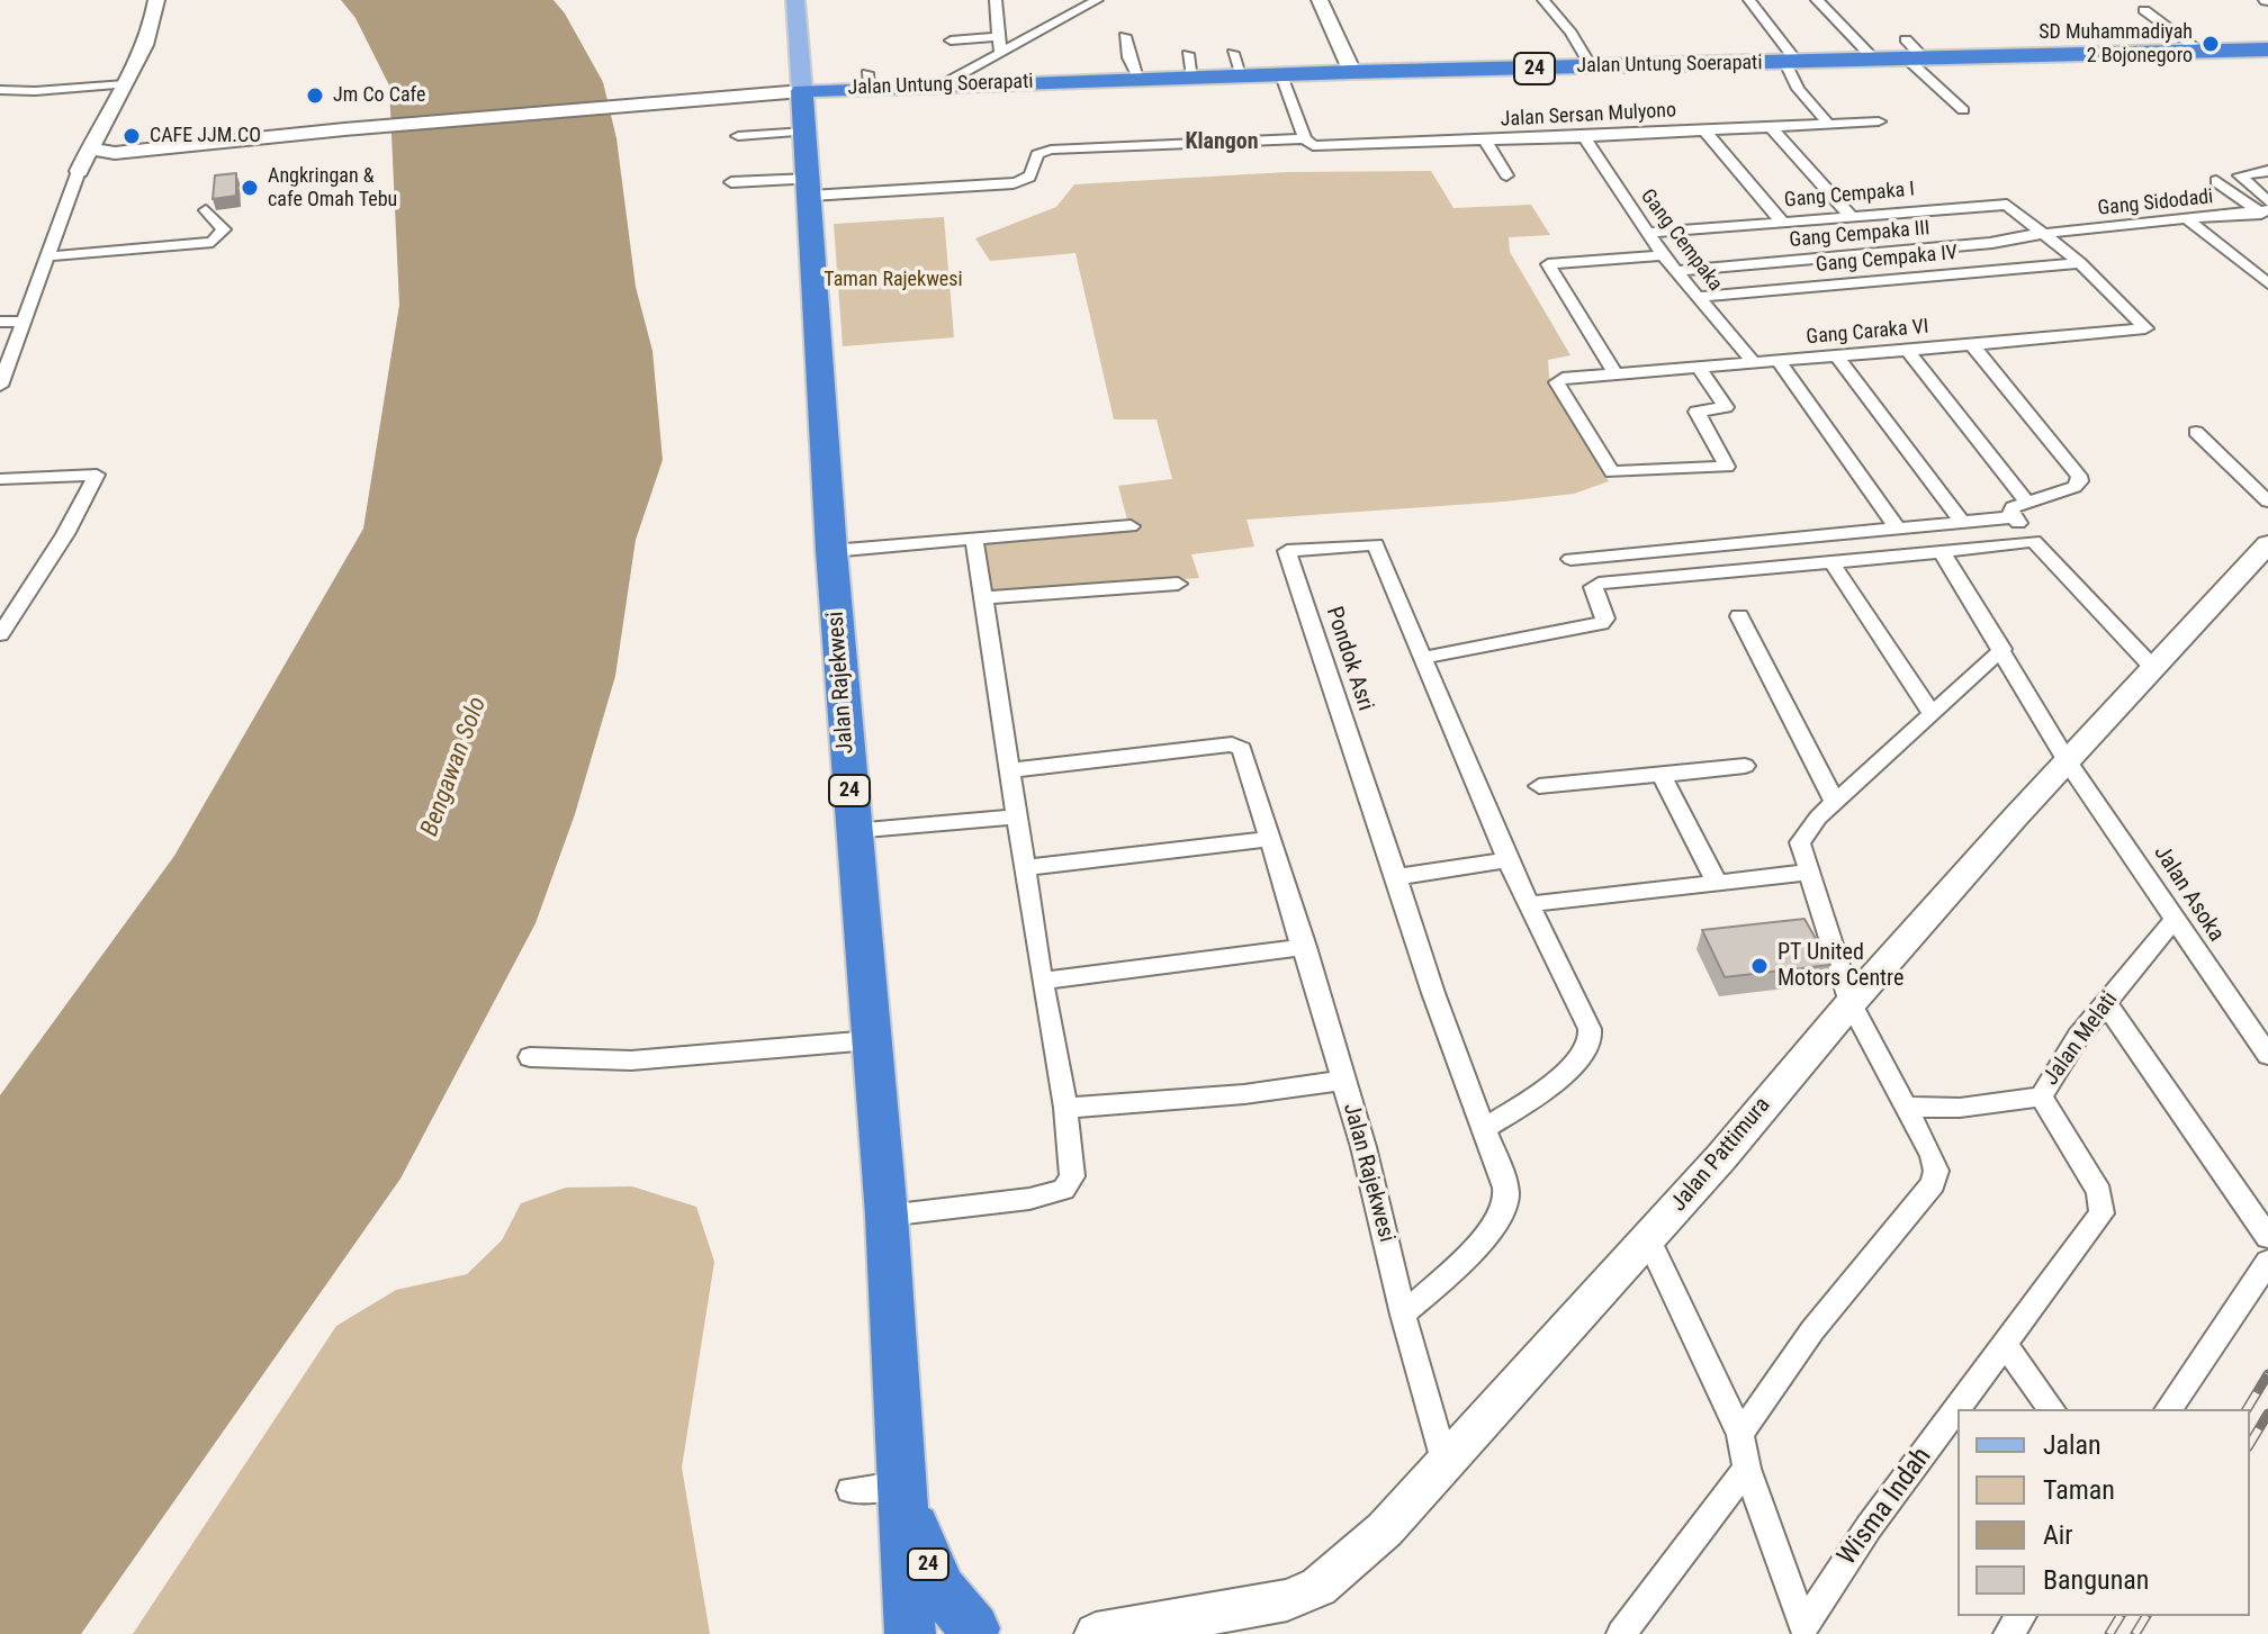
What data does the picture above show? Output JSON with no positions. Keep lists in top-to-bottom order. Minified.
{"streets":{"highway":["Jalan Untung Soerapati","24","Jalan Rajekwesi"],"street":["Jalan Sersan Mulyono","Gang Cempaka I","Gang Sidodadi","Gang Cempaka III","Gang Cempaka","Gang Cempaka IV","Gang Caraka VI","Pondok Asri","Jalan Asoka","Jalan Melati","Jalan Pattimura","Wisma Indah"]},"crossings":[["Jalan Untung Soerapati","Jalan Rajekwesi"],["24","Jalan Rajekwesi"],["Jalan Sersan Mulyono","Gang Cempaka"],["Jalan Sersan Mulyono","Jalan Rajekwesi"],["Gang Cempaka I","Gang Sidodadi"],["Gang Cempaka I","Gang Cempaka III"],["Gang Cempaka I","Gang Cempaka"],["Gang Cempaka I","Gang Caraka VI"],["Gang Sidodadi","Gang Cempaka III"],["Gang Sidodadi","Gang Caraka VI"],["Gang Cempaka III","Gang Cempaka"],["Gang Cempaka III","Gang Caraka VI"],["Gang Cempaka","Gang Cempaka IV"],["Gang Cempaka","Gang Caraka VI"],["Gang Cempaka IV","Gang Caraka VI"],["Jalan Rajekwesi","Jalan Pattimura"],["Jalan Asoka","Jalan Melati"],["Jalan Asoka","Jalan Pattimura"],["Jalan Melati","Wisma Indah"]],"districts":["Klangon"],"water":["Bengawan Solo"],"parks":["Taman Rajekwesi"],"places":["SD Muhammadiyah 2 Bojonegoro","Jm Co Cafe","CAFE JJM.CO","Angkringan & cafe Omah Tebu","PT United Motors Centre"],"legend":["Jalan","Taman","Air","Bangunan"]}
